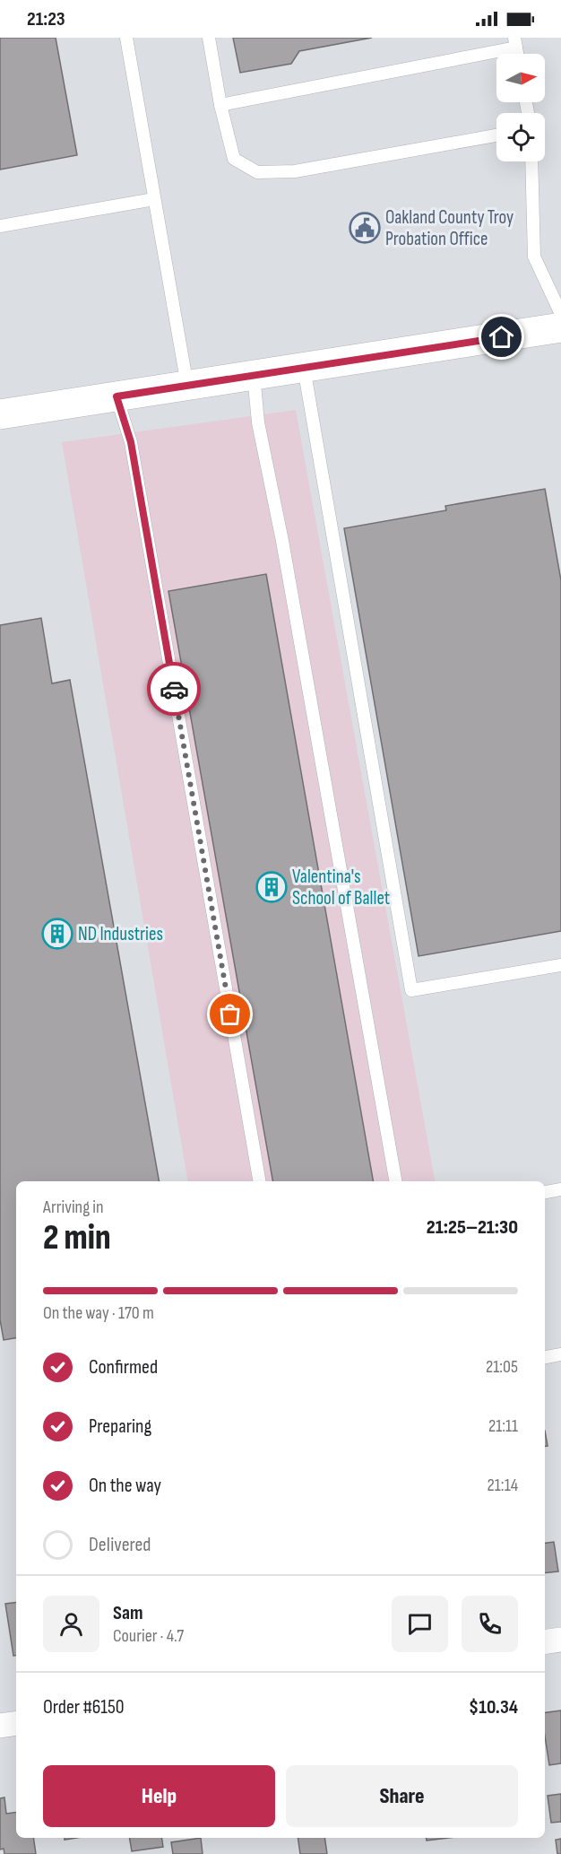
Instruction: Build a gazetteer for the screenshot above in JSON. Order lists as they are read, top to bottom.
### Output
{
  "places": {
    "public building": ["Oakland County Troy Probation Office"],
    "building": ["Valentina's School of Ballet", "ND Industries"]
  },
  "north": "right",
  "page": {
    "status": "21:23",
    "heading": ["2 min", "Arriving in", "21:25–21:30"],
    "panel": [
      "Sam",
      "Courier · 4.7",
      "Order #6150",
      "$10.34"
    ],
    "bar": "On the way · 170 m",
    "list": [
      ["Confirmed", "21:05"],
      ["Preparing", "21:11"],
      ["On the way", "21:14"],
      "Delivered"
    ],
    "buttons": ["Help", "Share"]
  }
}
